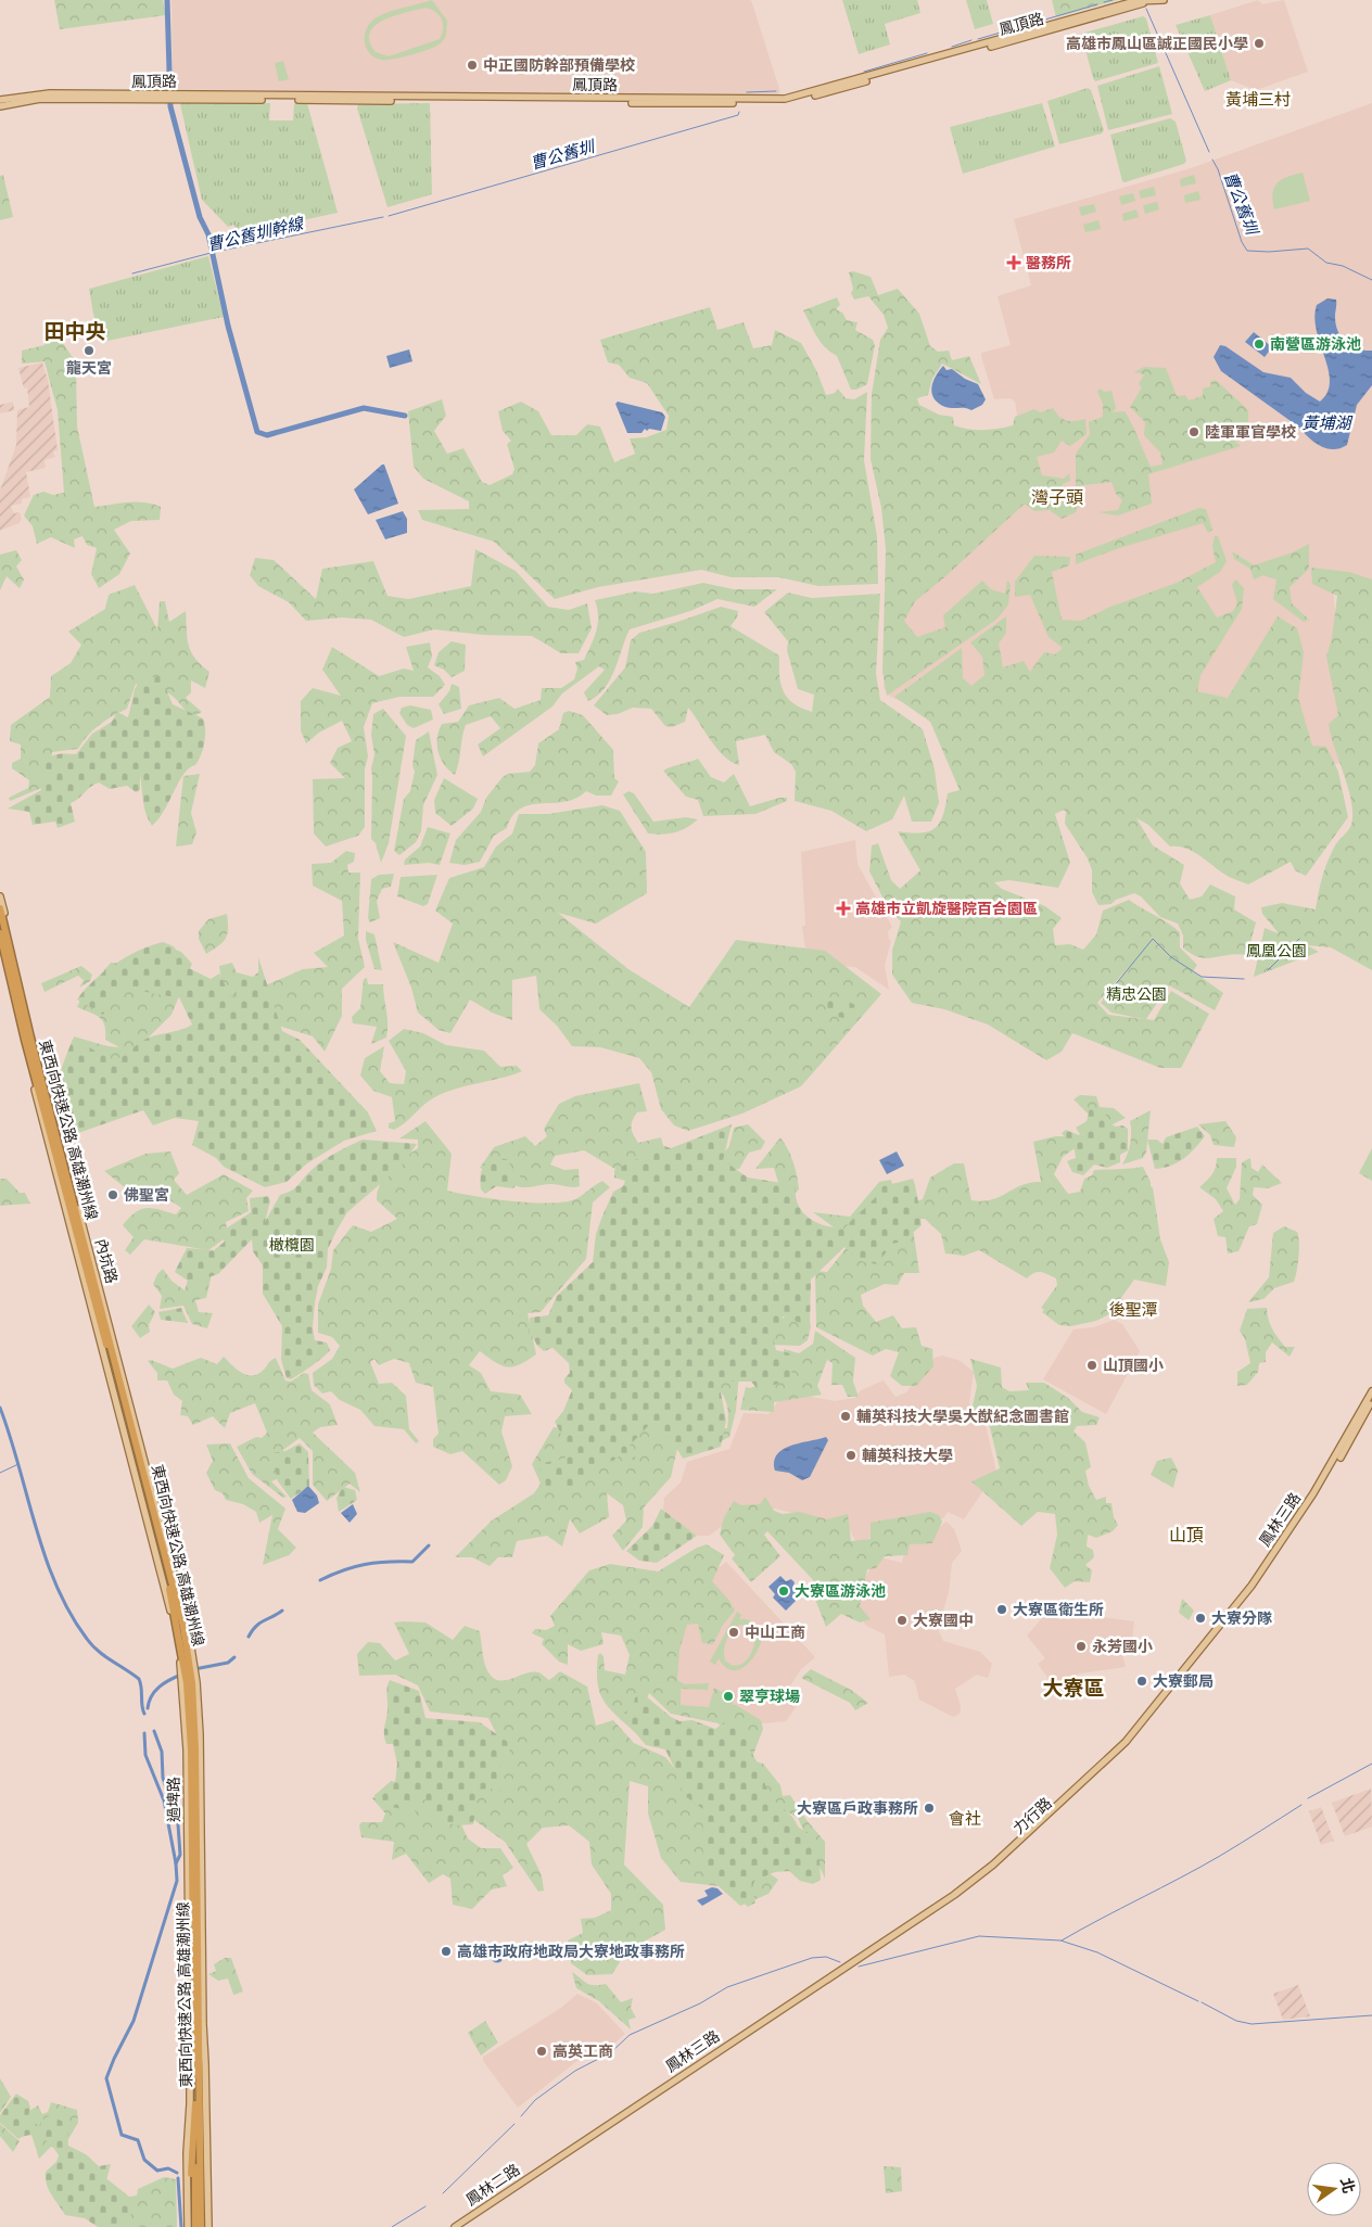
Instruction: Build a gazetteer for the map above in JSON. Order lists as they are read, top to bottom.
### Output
{
  "streets": {
    "highway": ["東西向快速公路 高雄潮州線"],
    "main road": [
      "鳳頂路",
      "內坑路",
      "鳳林三路",
      "過埤路",
      "力行路",
      "鳳林二路"
    ]
  },
  "crossings": [
    ["內坑路", "過埤路"],
    ["鳳林三路", "力行路"],
    ["鳳林三路", "鳳林二路"]
  ],
  "districts": [
    "黃埔三村",
    "田中央",
    "灣子頭",
    "後聖潭",
    "山頂",
    "大寮區",
    "會社"
  ],
  "water": ["曹公舊圳", "曹公舊圳幹線", "黃埔湖"],
  "parks": ["鳳凰公園", "精忠公園", "橄欖園"],
  "places": {
    "other": [
      "高雄市鳳山區誠正國民小學",
      "中正國防幹部預備學校",
      "南營區游泳池",
      "龍天宮",
      "陸軍軍官學校",
      "佛聖宮",
      "山頂國小",
      "輔英科技大學吳大猷紀念圖書館",
      "輔英科技大學",
      "大寮區游泳池",
      "大寮區衛生所",
      "大寮分隊",
      "大寮國中",
      "中山工商",
      "永芳國小",
      "大寮郵局",
      "翠亨球場",
      "大寮區戶政事務所",
      "高雄市政府地政局大寮地政事務所",
      "高英工商"
    ],
    "health": ["醫務所", "高雄市立凱旋醫院百合園區"]
  },
  "north": "right"
}
